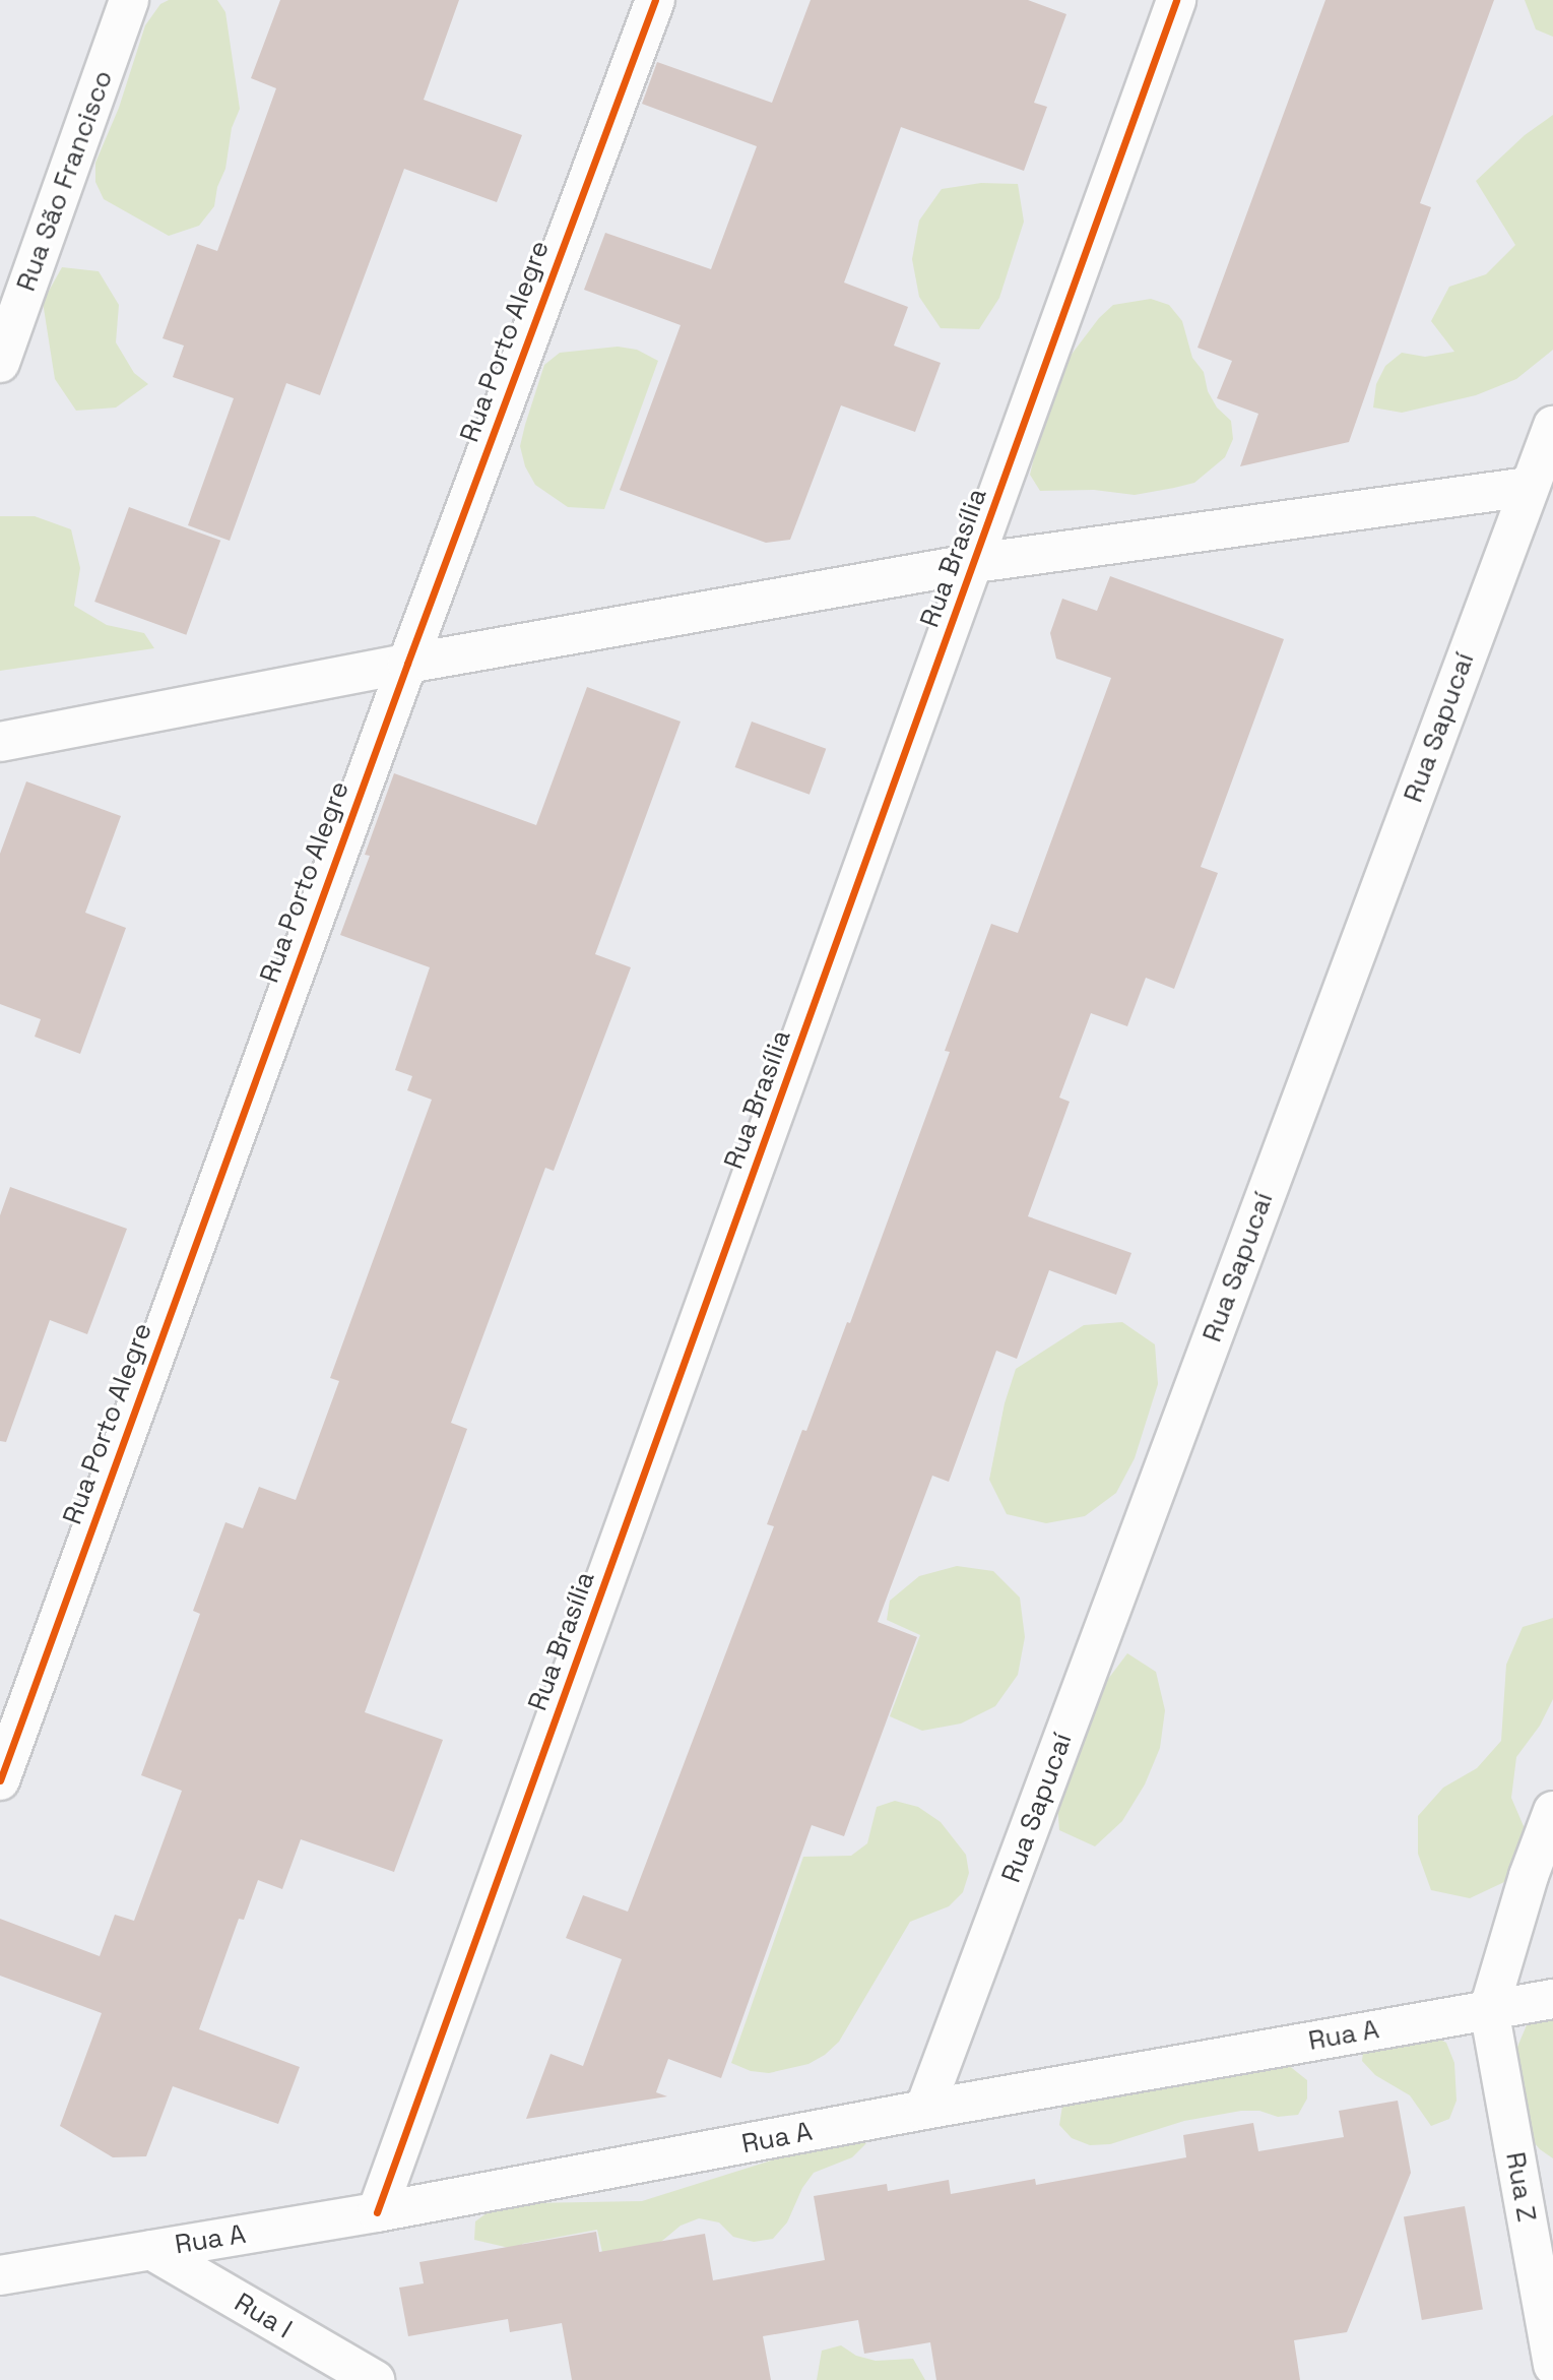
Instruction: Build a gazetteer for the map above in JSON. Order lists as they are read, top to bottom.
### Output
{
  "streets": {
    "street": [
      "Rua São Francisco",
      "Rua Porto Alegre",
      "Rua Brasília",
      "Rua Sapucaí",
      "Rua A",
      "Rua Z",
      "Rua I"
    ]
  },
  "crossings": [
    ["Rua Brasília", "Rua A"],
    ["Rua Sapucaí", "Rua A"],
    ["Rua A", "Rua Z"],
    ["Rua A", "Rua I"]
  ]
}
